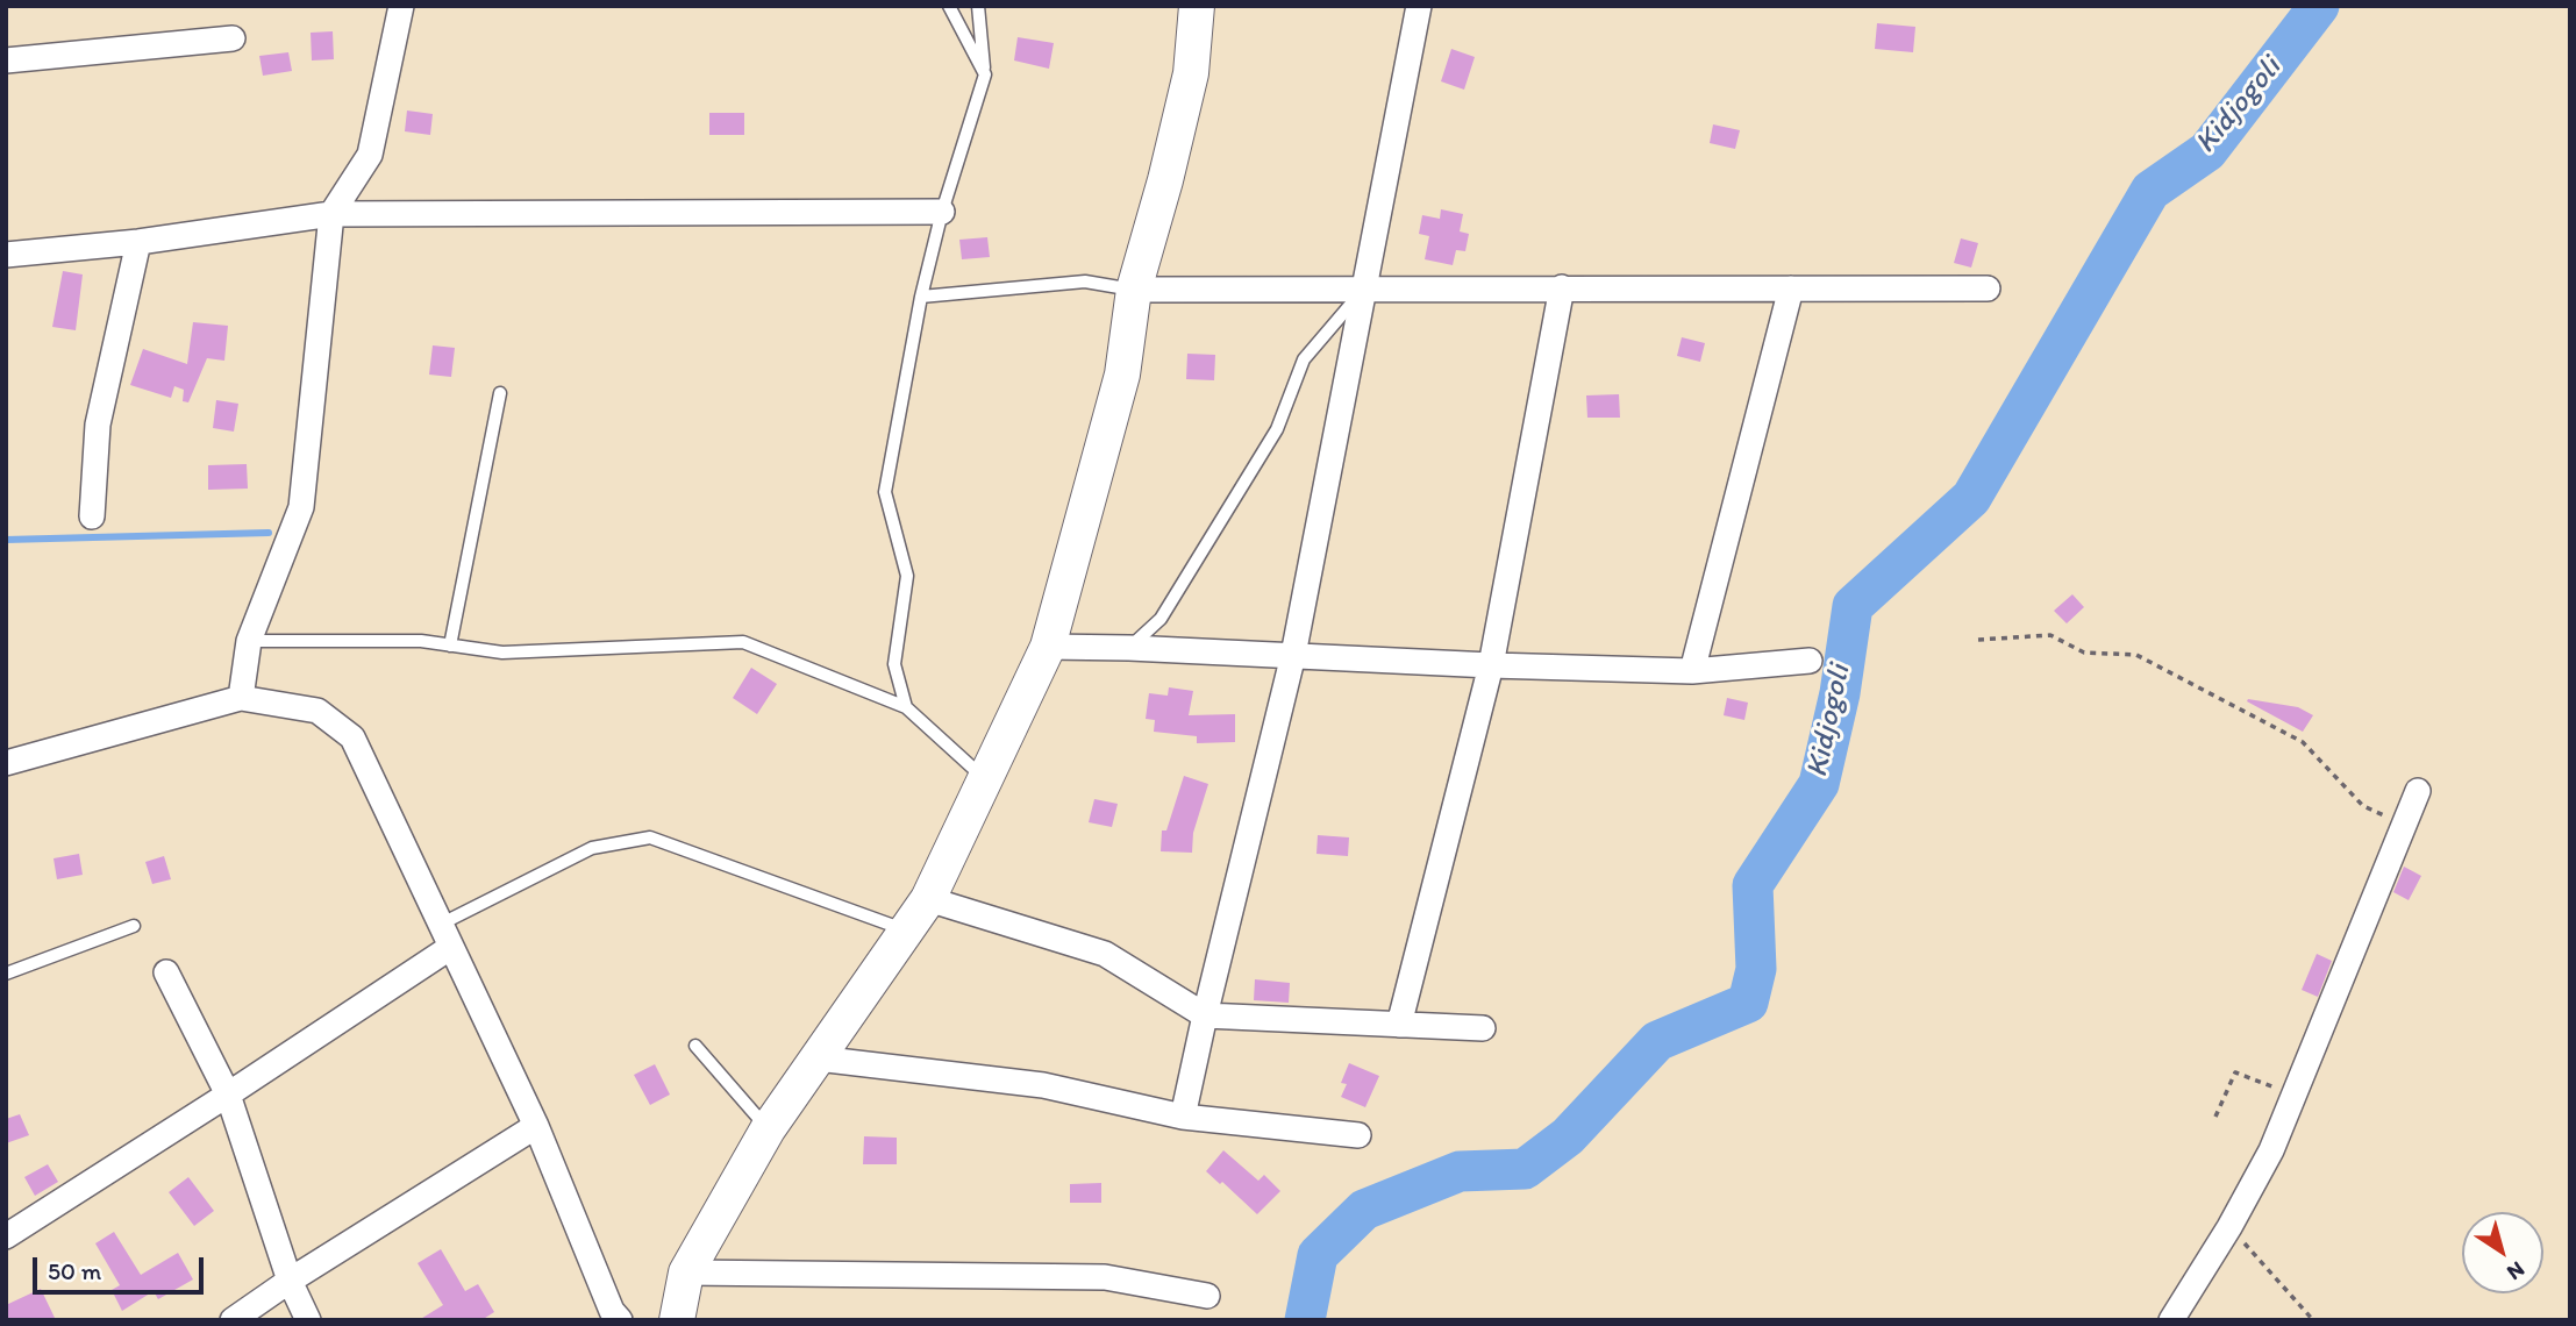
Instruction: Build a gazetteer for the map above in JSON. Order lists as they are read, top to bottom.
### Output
{
  "water": ["Kidjogoli"],
  "scale_bar": "50 m",
  "north": "bottom right"
}
